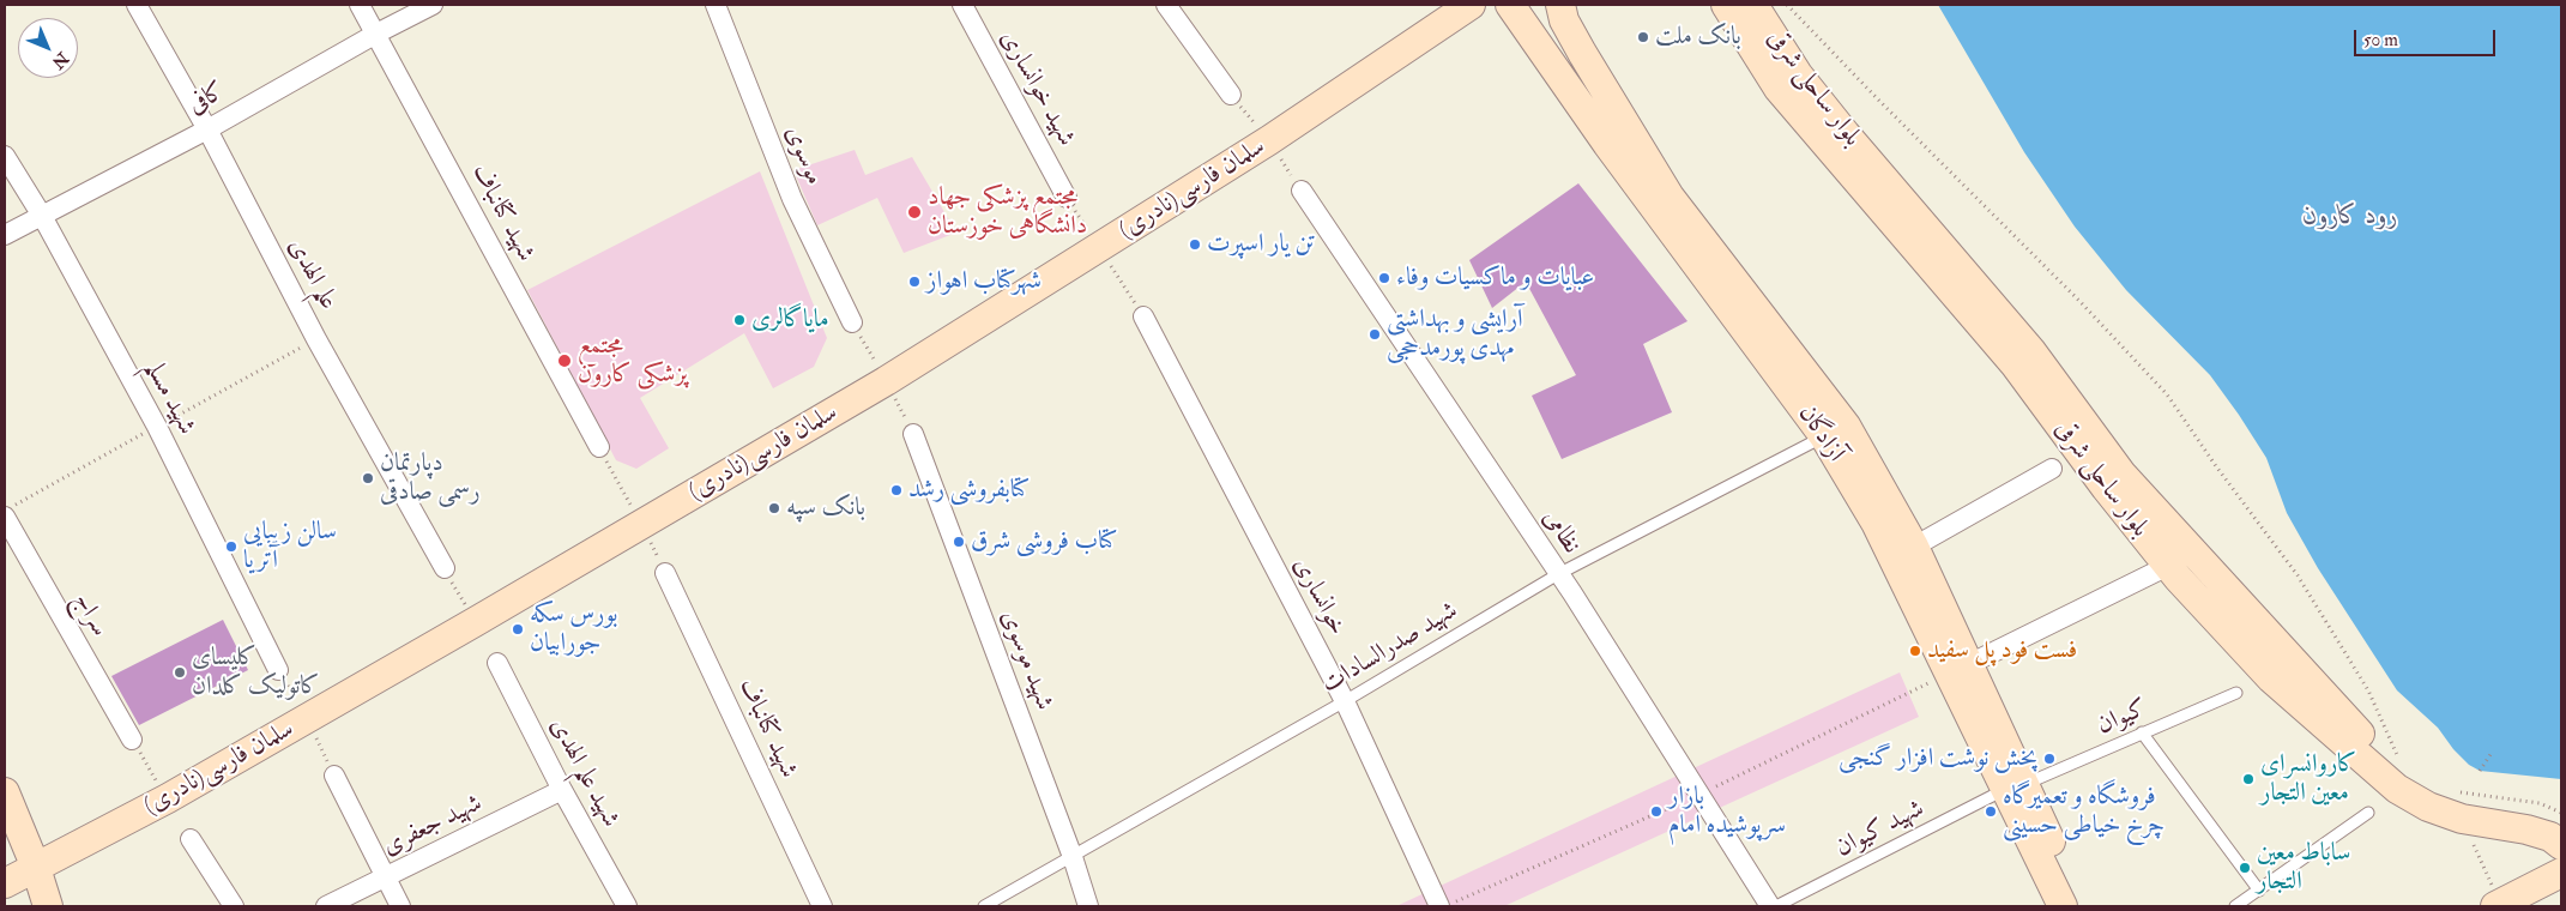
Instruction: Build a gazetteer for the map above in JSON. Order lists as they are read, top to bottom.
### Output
{
  "streets": {
    "main road": ["بلوار ساحلی شرقی", "سلمان فارسی(نادری)", "آزادگان"],
    "street": [
      "شهید خوانساری",
      "کافی",
      "موسوی",
      "شهید کتانباف",
      "علم الهدی",
      "شهید مسلم",
      "نظامی",
      "خوانساری",
      "سراج",
      "شهید موسوی",
      "شهید علم الهدی",
      "شهید جعفری"
    ],
    "lane": ["شهید صدرالسادات", "کیوان", "شهید کیوان"]
  },
  "crossings": [
    ["کافی", "شهید کتانباف"],
    ["کافی", "علم الهدی"],
    ["کافی", "شهید مسلم"],
    ["آزادگان", "شهید صدرالسادات"],
    ["آزادگان", "کیوان"],
    ["آزادگان", "شهید کیوان"],
    ["نظامی", "شهید صدرالسادات"],
    ["خوانساری", "شهید صدرالسادات"],
    ["شهید صدرالسادات", "شهید موسوی"],
    ["کیوان", "شهید کیوان"],
    ["شهید علم الهدی", "شهید جعفری"]
  ],
  "water": ["رود کارون"],
  "places": [
    "بانک ملت",
    "مجتمع پزشکی جهاد دانشگاهی خوزستان",
    "تن یار اسپرت",
    "عبایات و ماکسیات وفاء",
    "شهرکتاب اهواز",
    "مایاگالری",
    "آرایشی و بهداشتی مهدی پورمدحجی",
    "مجتمع پزشکی کارون",
    "دپارتمان رسمی صادقی",
    "کتابفروشی رشد",
    "بانک سپه",
    "کتاب فروشی شرق",
    "سالن زیبایی آتریا",
    "بورس سکه جورابیان",
    "فست فود پل سفید",
    "کلیسای کاتولیک کلدان",
    "پخش نوشت افزار گنجی",
    "کاروانسرای معین التجار",
    "بازار سرپوشیده امام",
    "فروشگاه و تعمیرگاه چرخ خیاطی حسینی",
    "ساباط معین التجار"
  ],
  "scale_bar": "50 m",
  "north": "bottom right"
}
